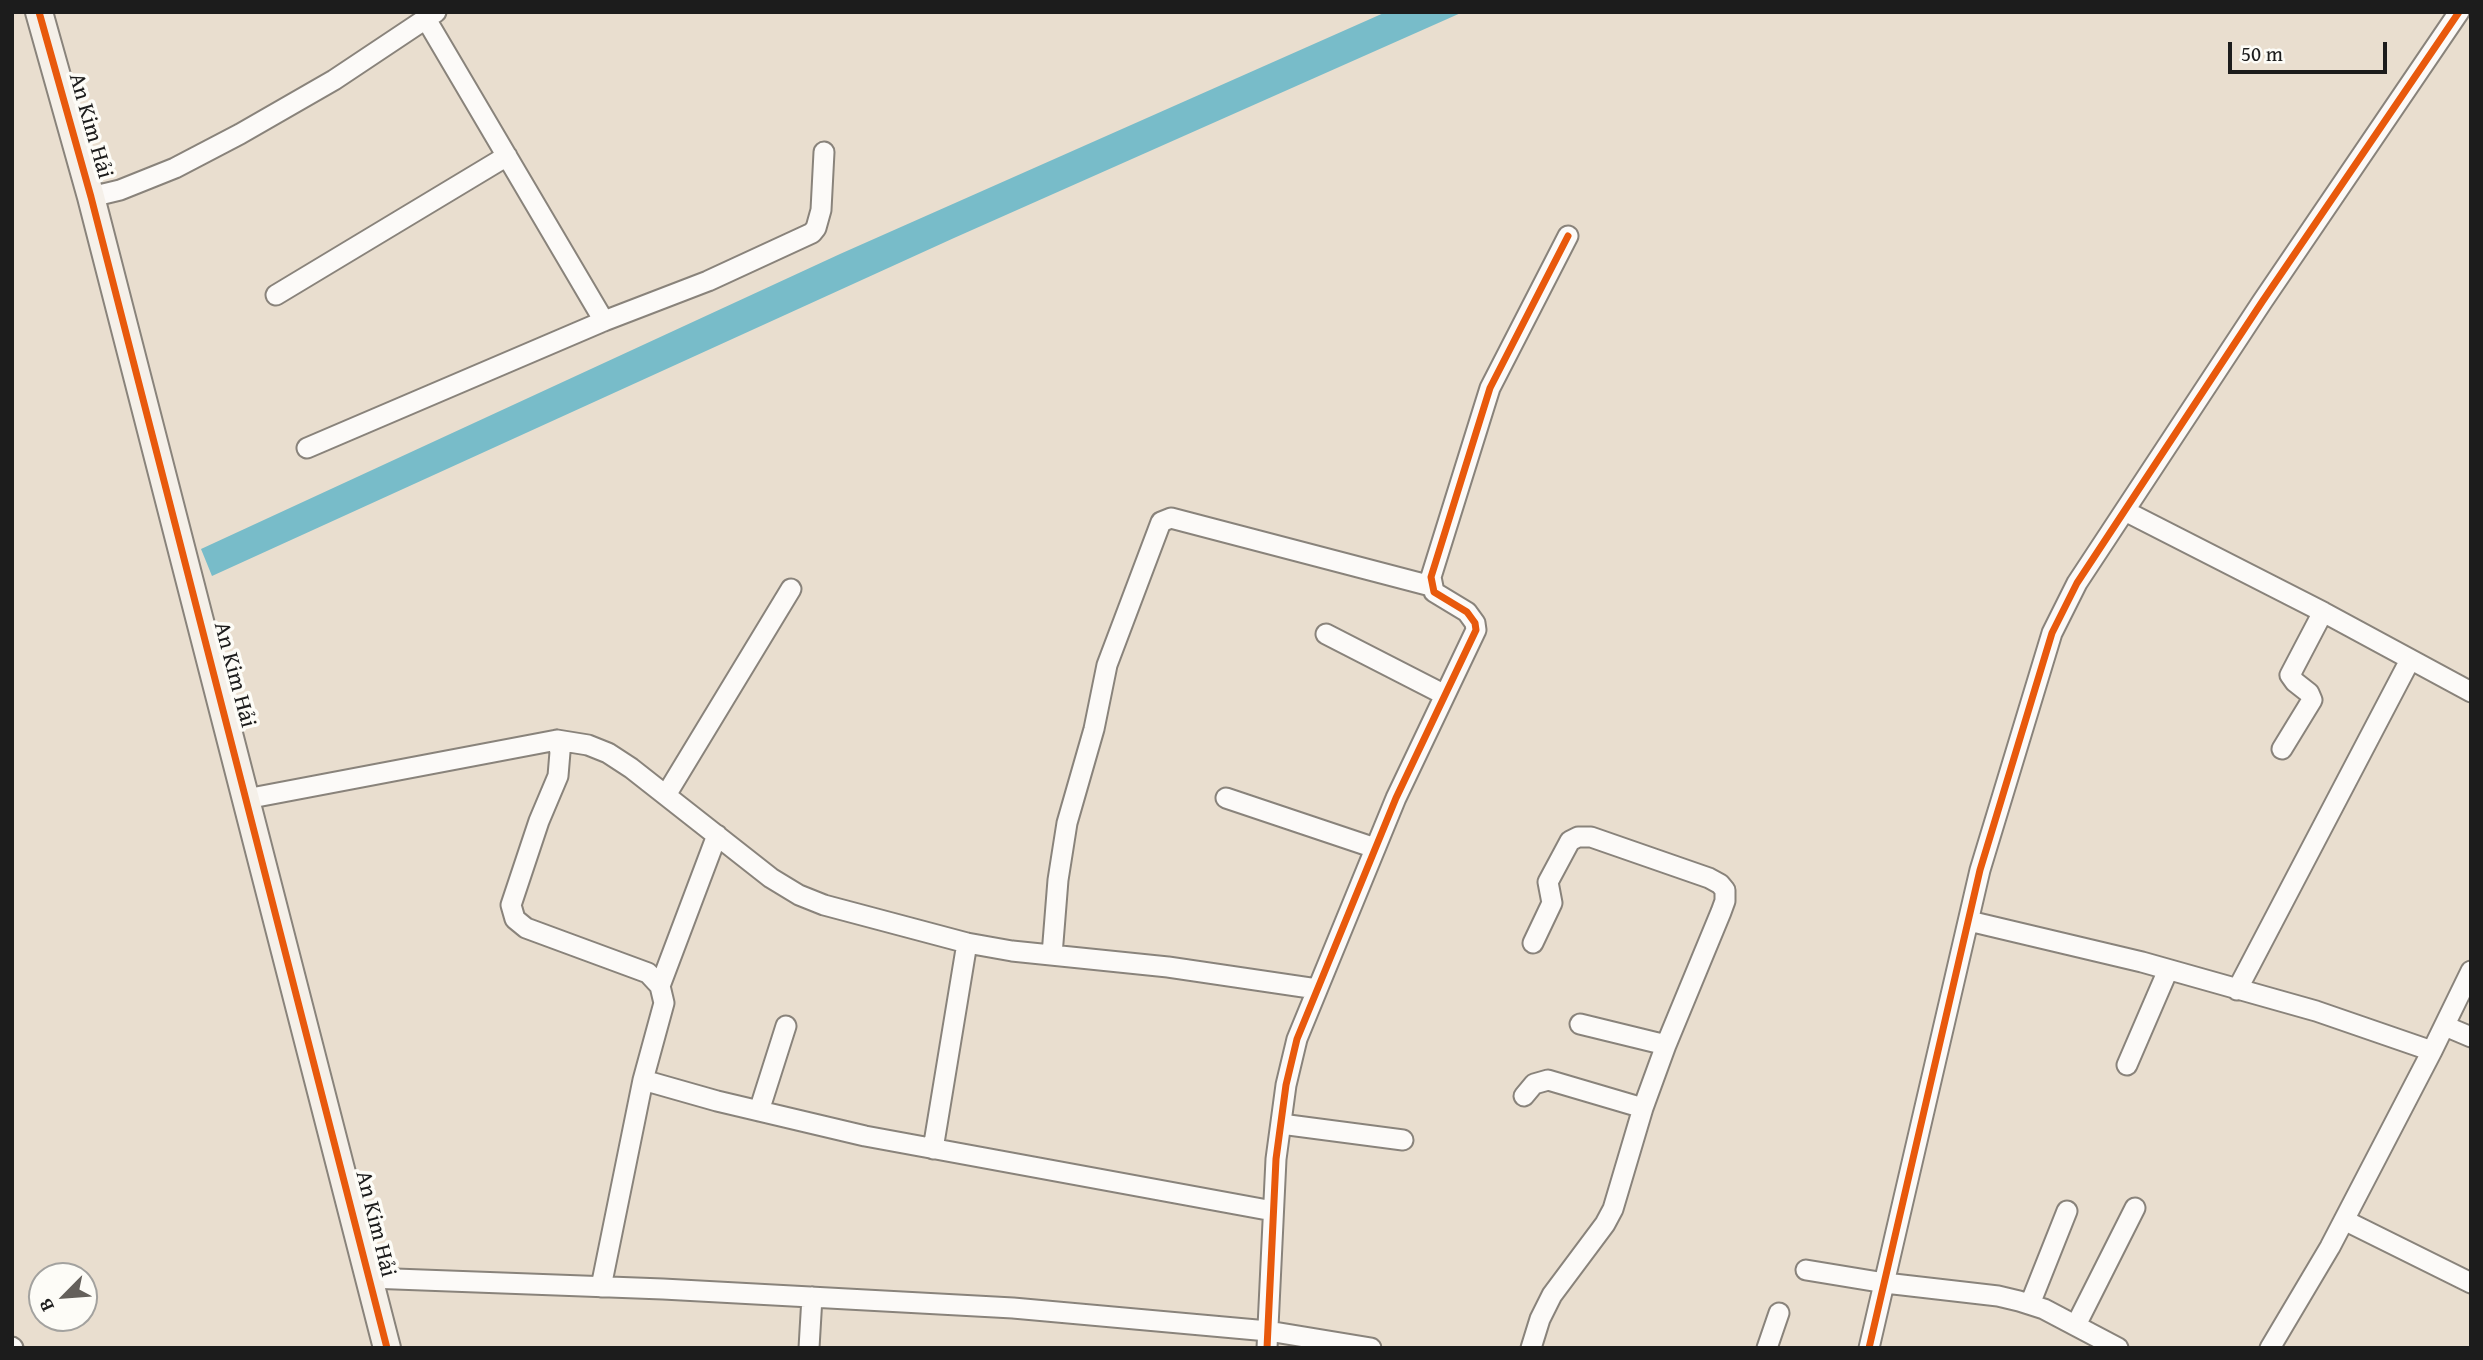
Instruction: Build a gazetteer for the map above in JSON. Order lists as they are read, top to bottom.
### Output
{
  "streets": {
    "street": ["An Kim Hải"]
  },
  "scale_bar": "50 m",
  "north": "bottom left"
}
